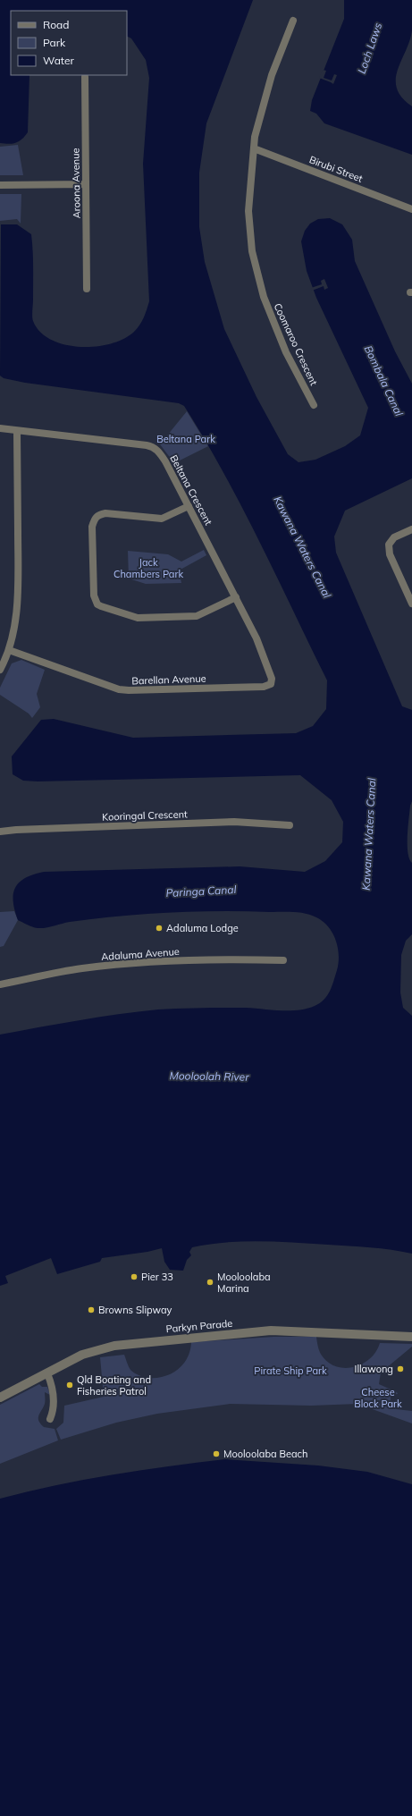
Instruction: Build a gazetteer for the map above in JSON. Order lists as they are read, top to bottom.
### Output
{
  "streets": {
    "street": [
      "Birubi Street",
      "Aroona Avenue",
      "Coomaroo Crescent",
      "Beltana Crescent",
      "Barellan Avenue",
      "Kooringal Crescent",
      "Adaluma Avenue",
      "Parkyn Parade"
    ]
  },
  "crossings": [
    ["Birubi Street", "Coomaroo Crescent"],
    ["Beltana Crescent", "Barellan Avenue"]
  ],
  "water": [
    "Loch Laws",
    "Bombala Canal",
    "Kawana Waters Canal",
    "Paringa Canal",
    "Mooloolah River"
  ],
  "parks": [
    "Beltana Park",
    "Jack Chambers Park",
    "Pirate Ship Park",
    "Cheese Block Park"
  ],
  "places": [
    "Adaluma Lodge",
    "Pier 33",
    "Mooloolaba Marina",
    "Browns Slipway",
    "Illawong",
    "Qld Boating and Fisheries Patrol",
    "Mooloolaba Beach"
  ],
  "legend": ["Road", "Park", "Water"]
}
